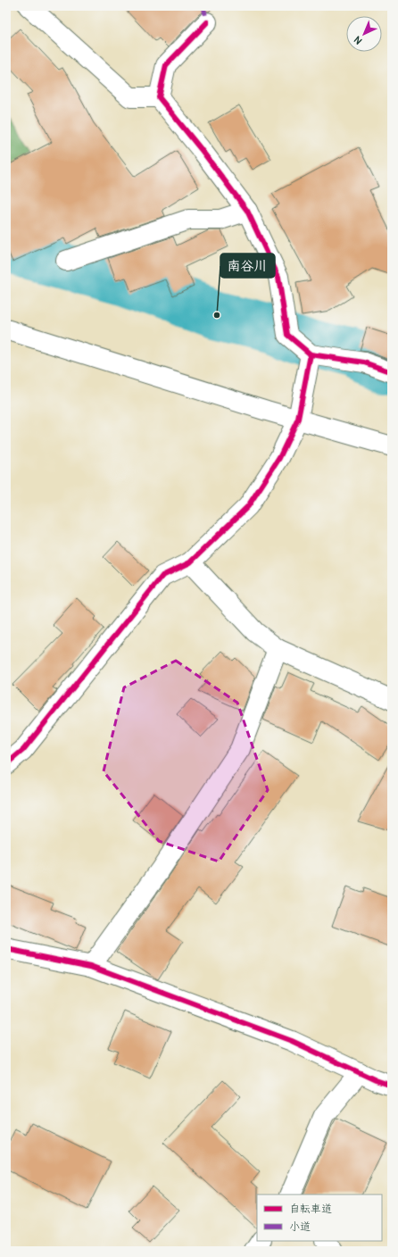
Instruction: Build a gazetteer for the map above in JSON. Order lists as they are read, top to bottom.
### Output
{
  "places": ["南谷川"],
  "legend": ["自転車道", "小道"],
  "north": "bottom left"
}
